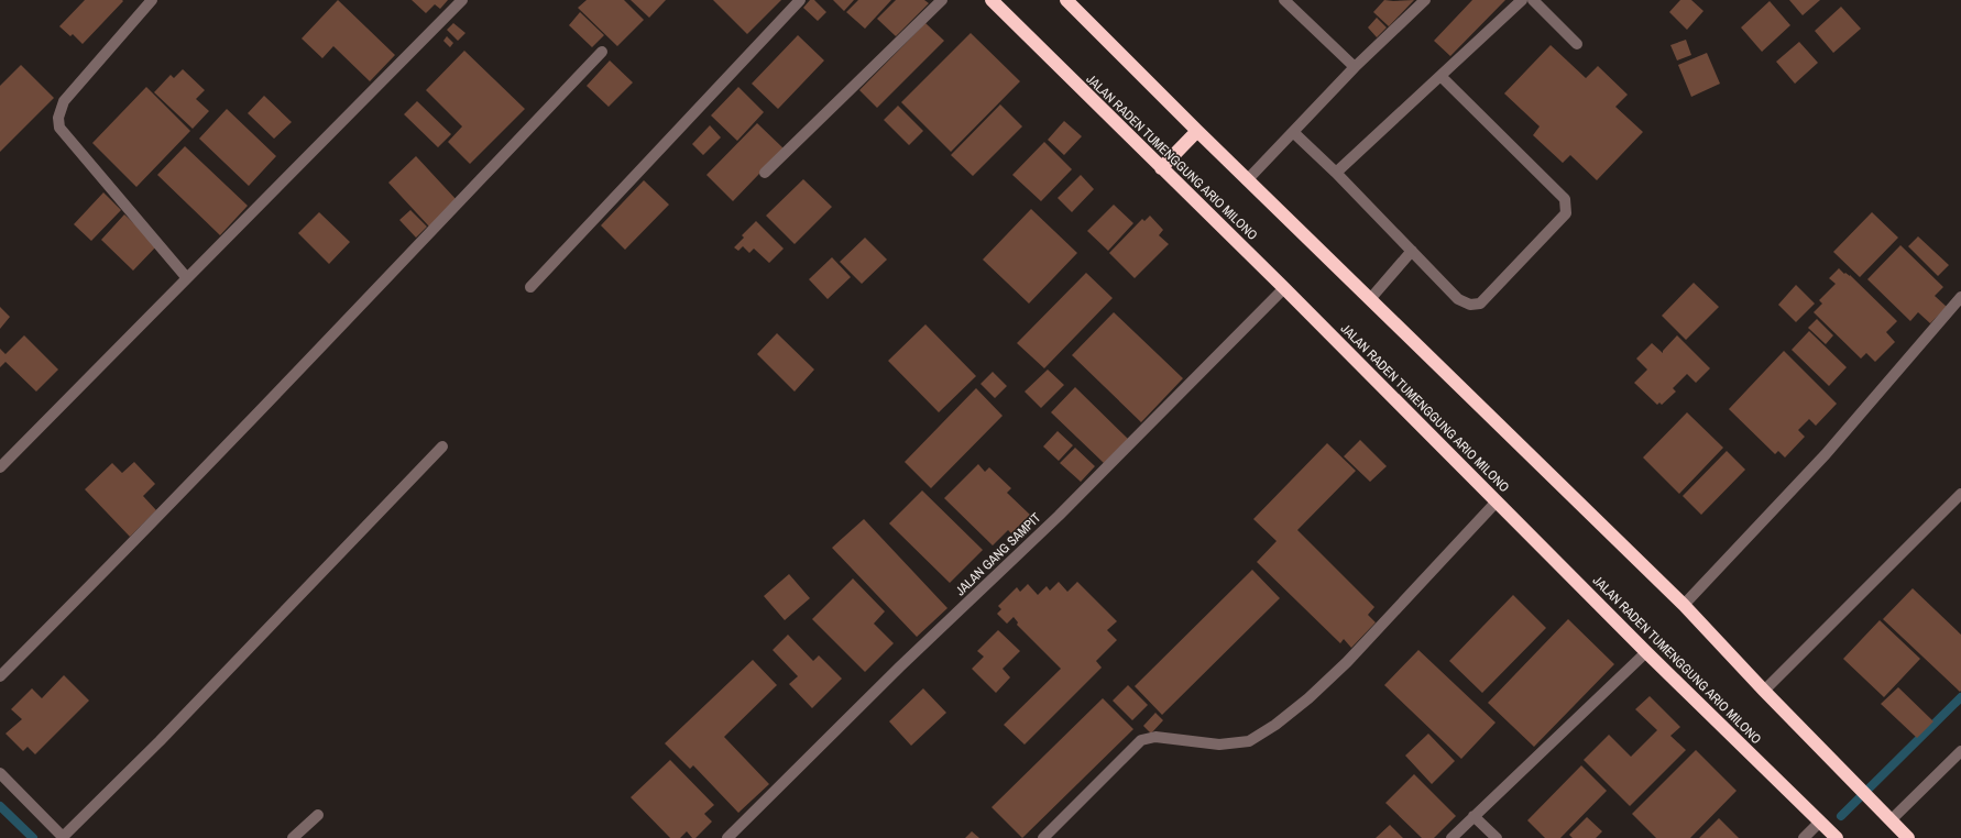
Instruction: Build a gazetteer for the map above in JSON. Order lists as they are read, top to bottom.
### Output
{
  "streets": {
    "highway": ["JALAN RADEN TUMENGGUNG ARIO MILONO"],
    "street": ["JALAN GANG SAMPIT"]
  },
  "crossings": [
    ["JALAN RADEN TUMENGGUNG ARIO MILONO", "JALAN GANG SAMPIT"]
  ]
}
